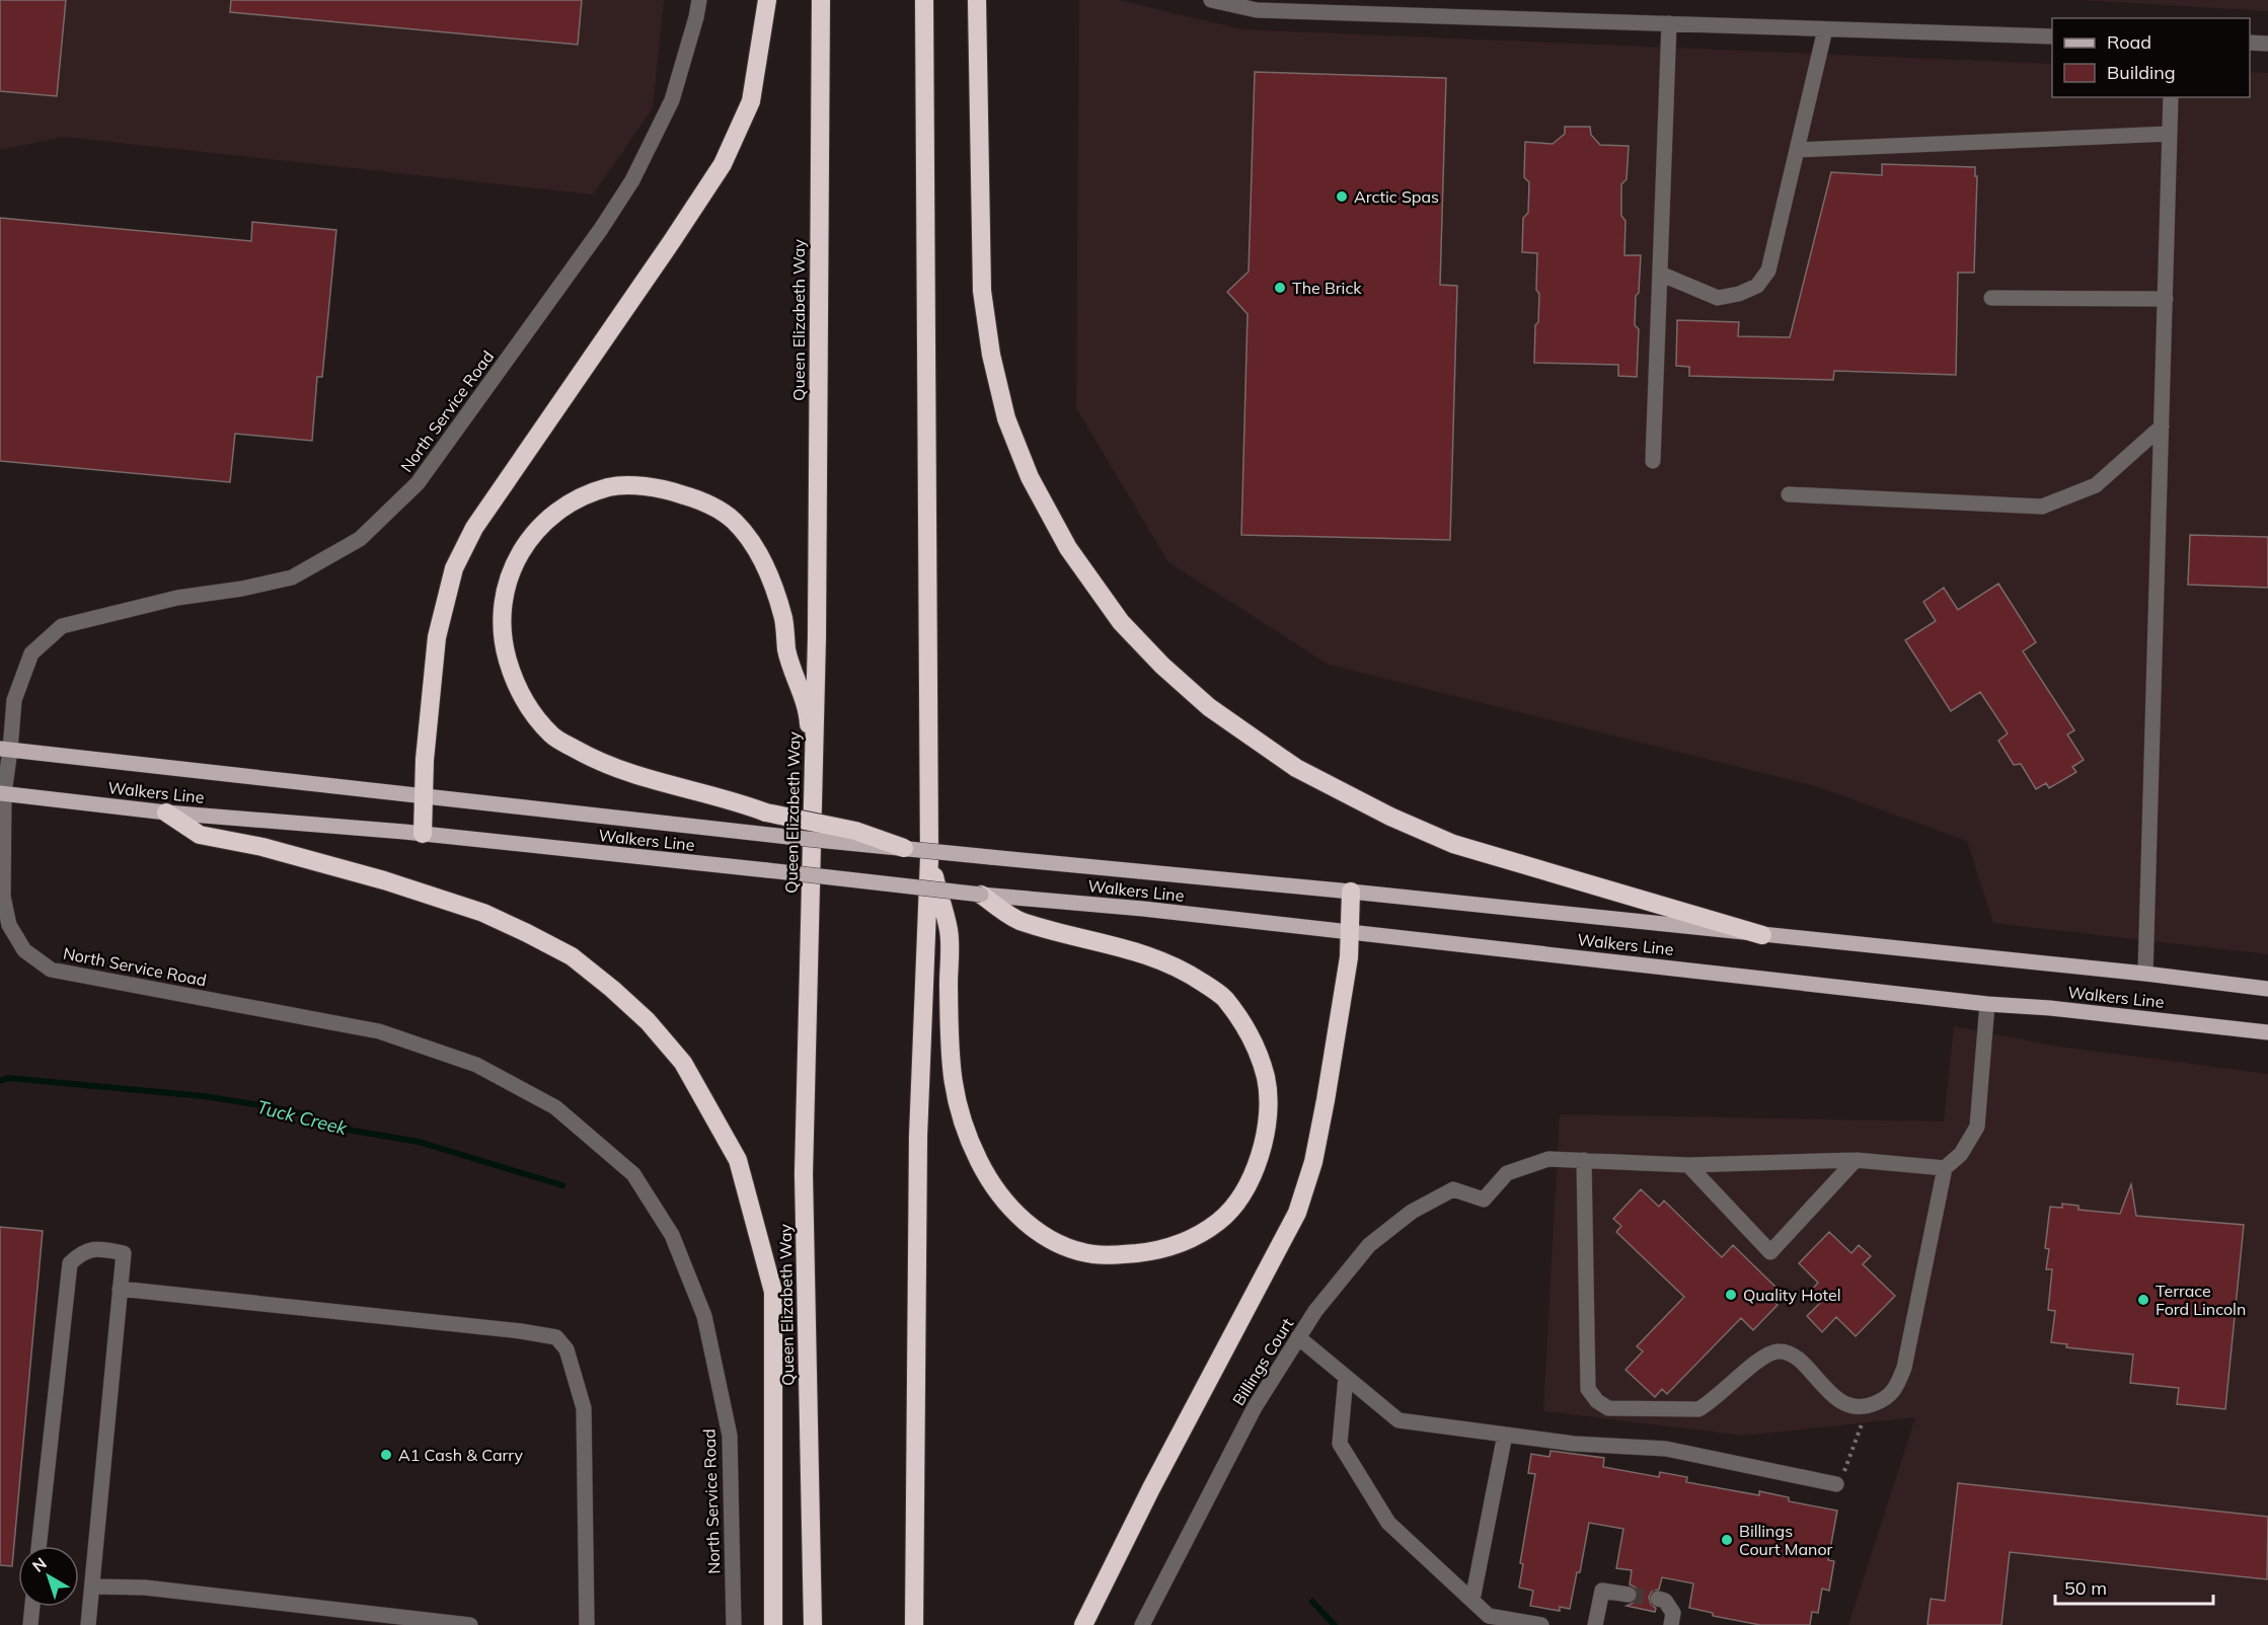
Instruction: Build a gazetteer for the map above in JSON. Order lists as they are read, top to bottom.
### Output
{
  "streets": {
    "highway": ["Queen Elizabeth Way"],
    "main road": ["Walkers Line"],
    "street": ["North Service Road", "Billings Court"]
  },
  "crossings": [
    ["North Service Road", "Walkers Line"]
  ],
  "water": ["Tuck Creek"],
  "places": [
    "Arctic Spas",
    "The Brick",
    "Quality Hotel",
    "Terrace Ford Lincoln",
    "A1 Cash & Carry",
    "Billings Court Manor"
  ],
  "legend": ["Road", "Building"],
  "scale_bar": "50 m",
  "north": "top left"
}
